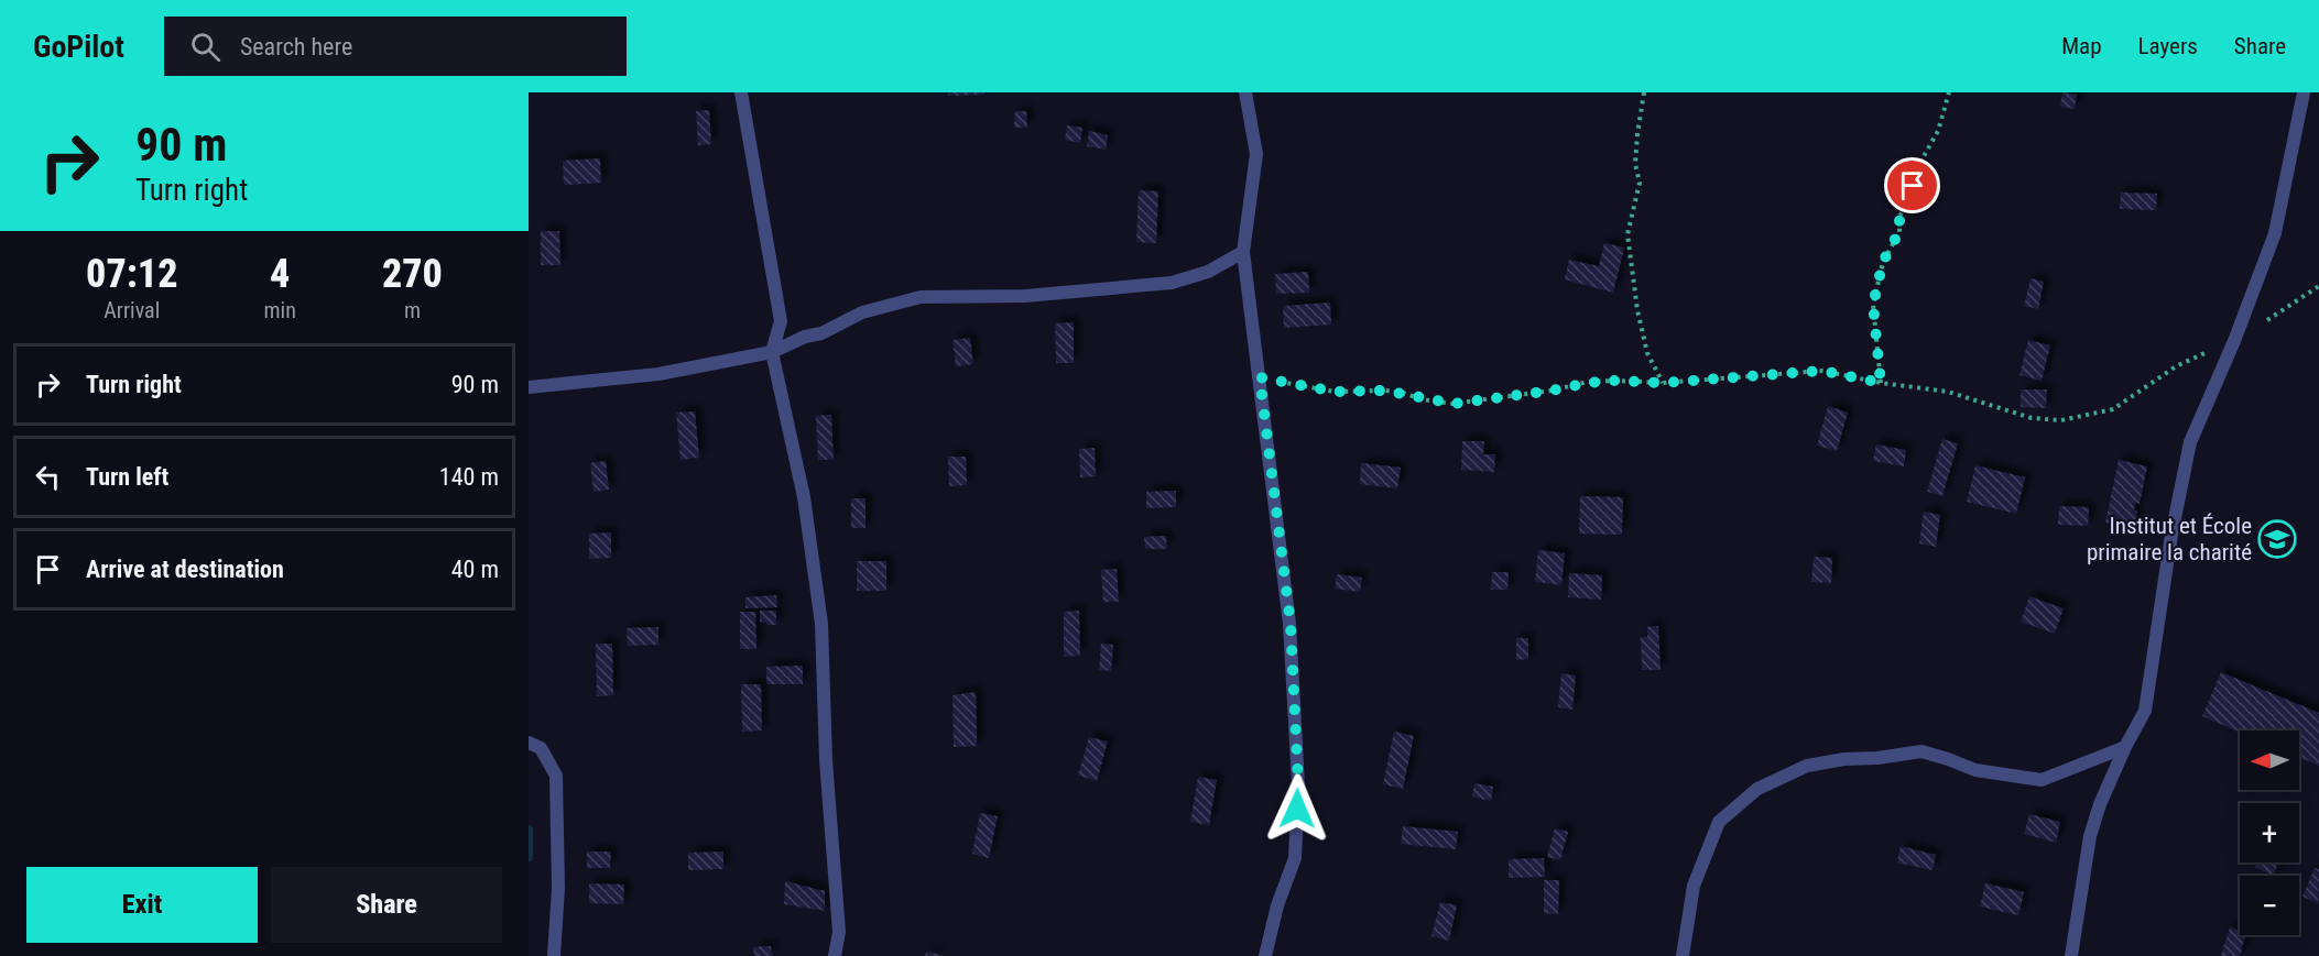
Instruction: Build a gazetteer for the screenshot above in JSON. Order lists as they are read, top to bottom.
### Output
{
  "places": {
    "school or university": ["Institut et École primaire la charité"]
  },
  "north": "left",
  "page": {
    "header": "GoPilot",
    "search": "Search here",
    "nav": ["Map", "Layers", "Share"],
    "turn": ["90 m", "Turn right"],
    "eta": [
      "07:12",
      "Arrival",
      "4",
      "min",
      "270",
      "m"
    ],
    "list": [
      {
        "name": "Turn right",
        "value": "90 m"
      },
      {
        "name": "Turn left",
        "value": "140 m"
      },
      {
        "name": "Arrive at destination",
        "value": "40 m"
      }
    ],
    "map_buttons": ["+", "−"],
    "buttons": ["Exit", "Share"]
  }
}
